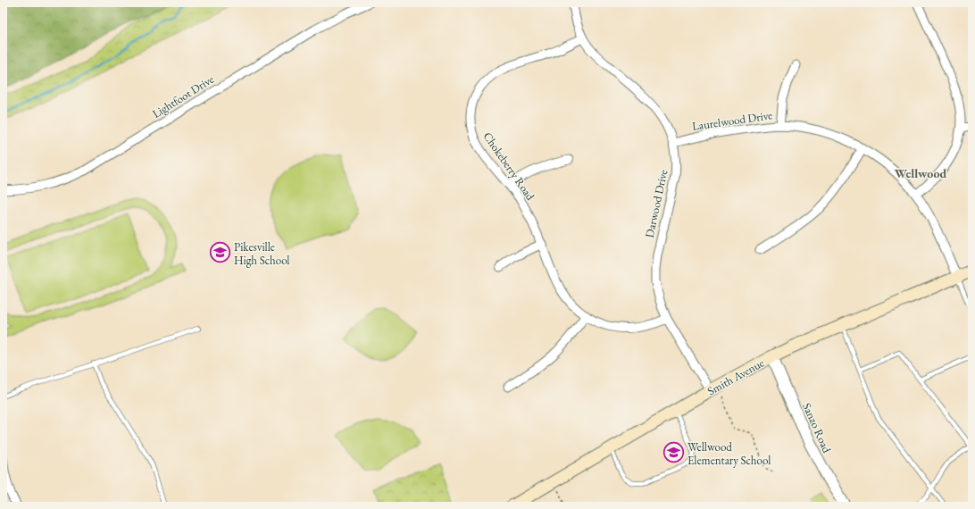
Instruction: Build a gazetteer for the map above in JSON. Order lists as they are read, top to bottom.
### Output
{
  "streets": {
    "main road": ["Smith Avenue"],
    "street": [
      "Lightfoot Drive",
      "Laurelwood Drive",
      "Chokeberry Road",
      "Darwood Drive",
      "Sanzo Road"
    ]
  },
  "crossings": [
    ["Laurelwood Drive", "Darwood Drive"],
    ["Laurelwood Drive", "Smith Avenue"],
    ["Chokeberry Road", "Darwood Drive"],
    ["Darwood Drive", "Smith Avenue"],
    ["Smith Avenue", "Sanzo Road"]
  ],
  "districts": ["Wellwood"],
  "places": {
    "school or university": ["Pikesville High School", "Wellwood Elementary School"]
  }
}
